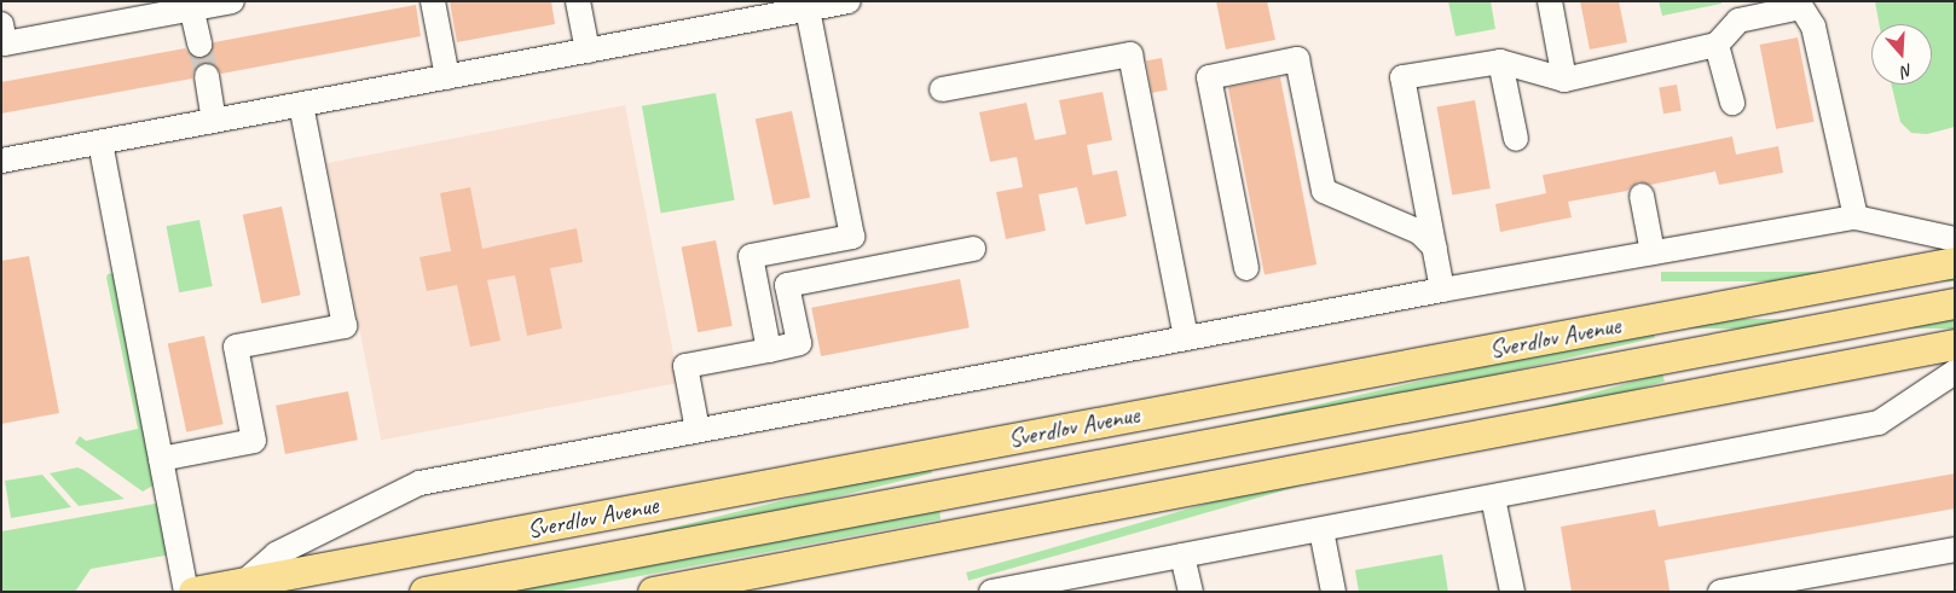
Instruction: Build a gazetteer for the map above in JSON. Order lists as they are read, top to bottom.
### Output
{
  "streets": {
    "main road": ["Sverdlov Avenue"]
  },
  "north": "bottom"
}
